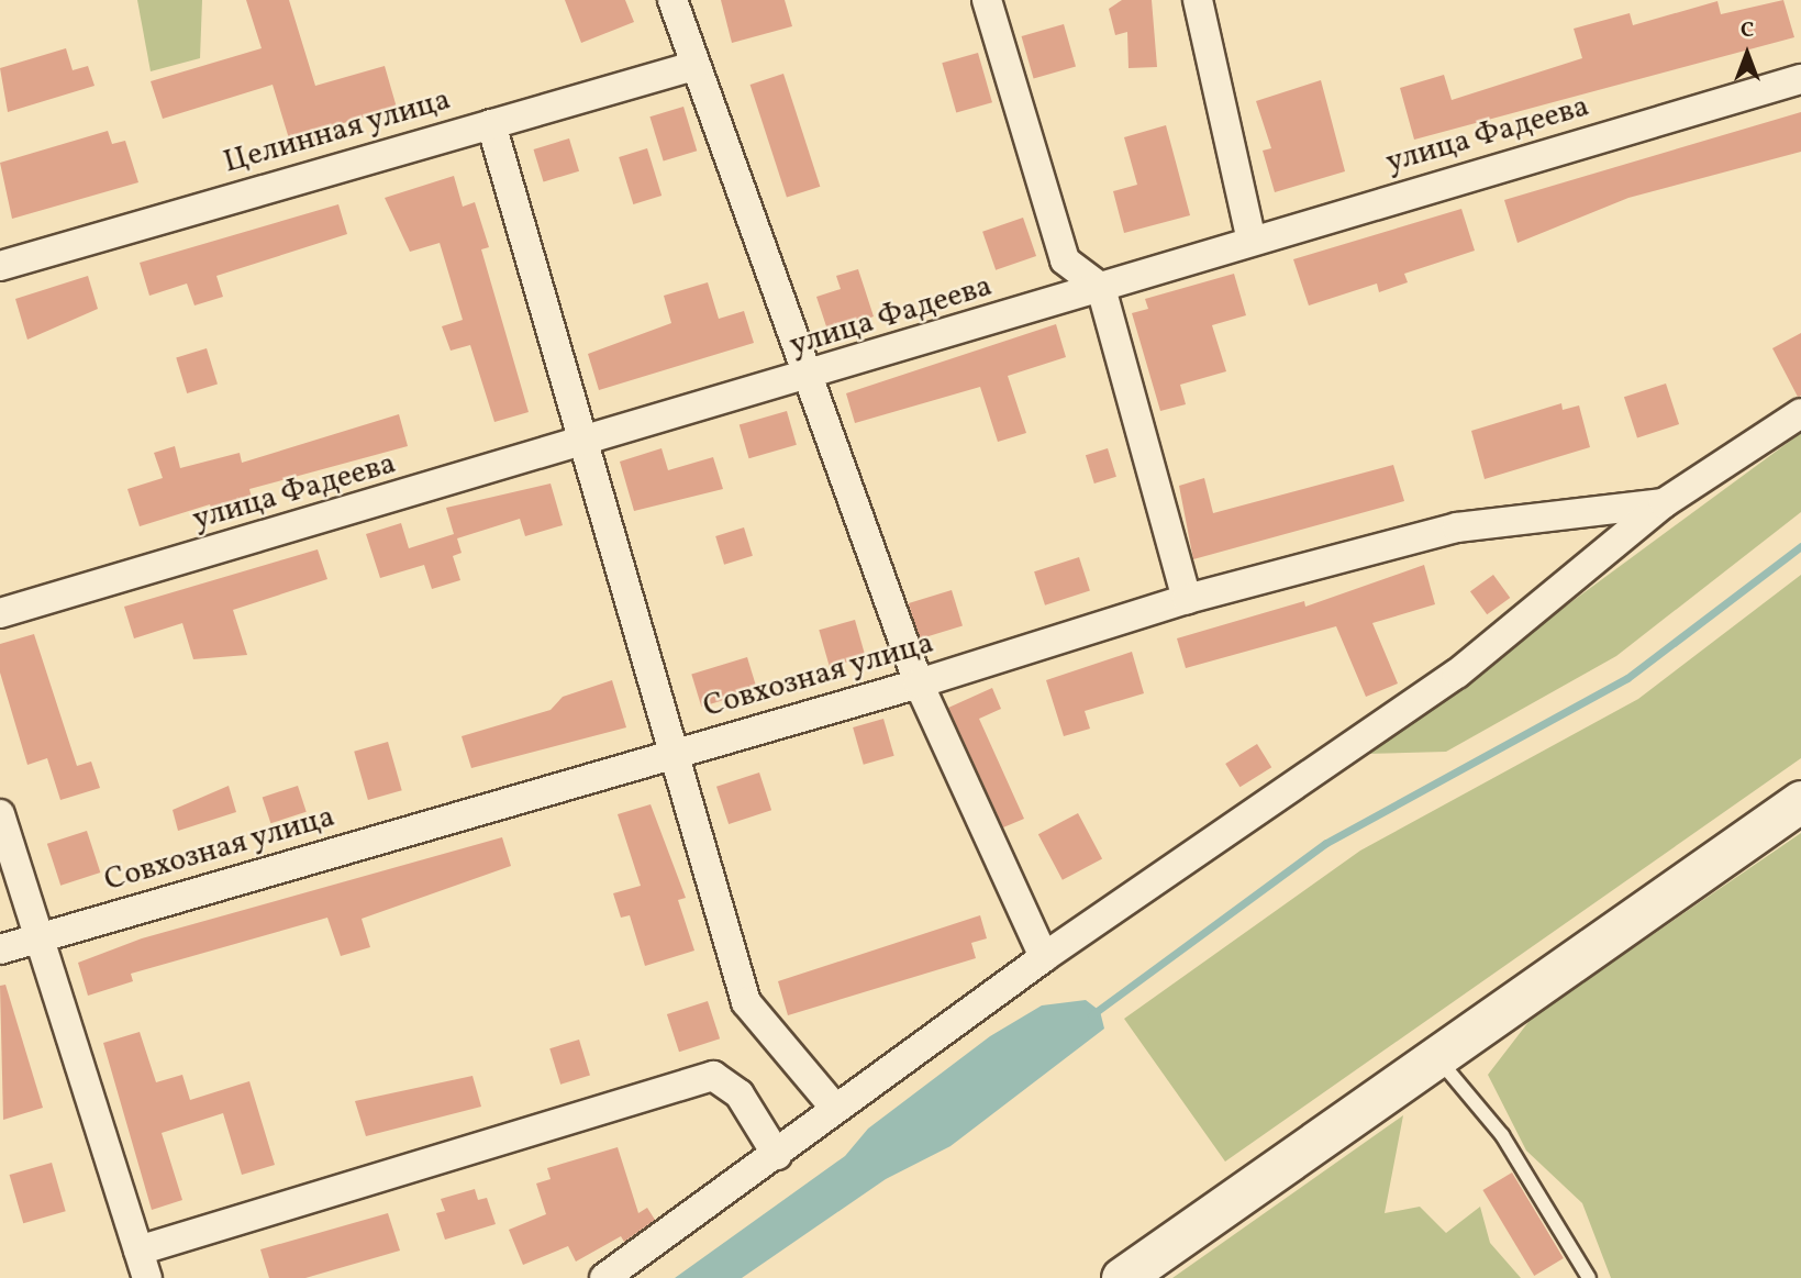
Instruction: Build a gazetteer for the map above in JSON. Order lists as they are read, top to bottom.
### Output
{
  "streets": {
    "street": ["Целинная улица", "улица Фадеева", "Совхозная улица"]
  },
  "north": "top"
}
